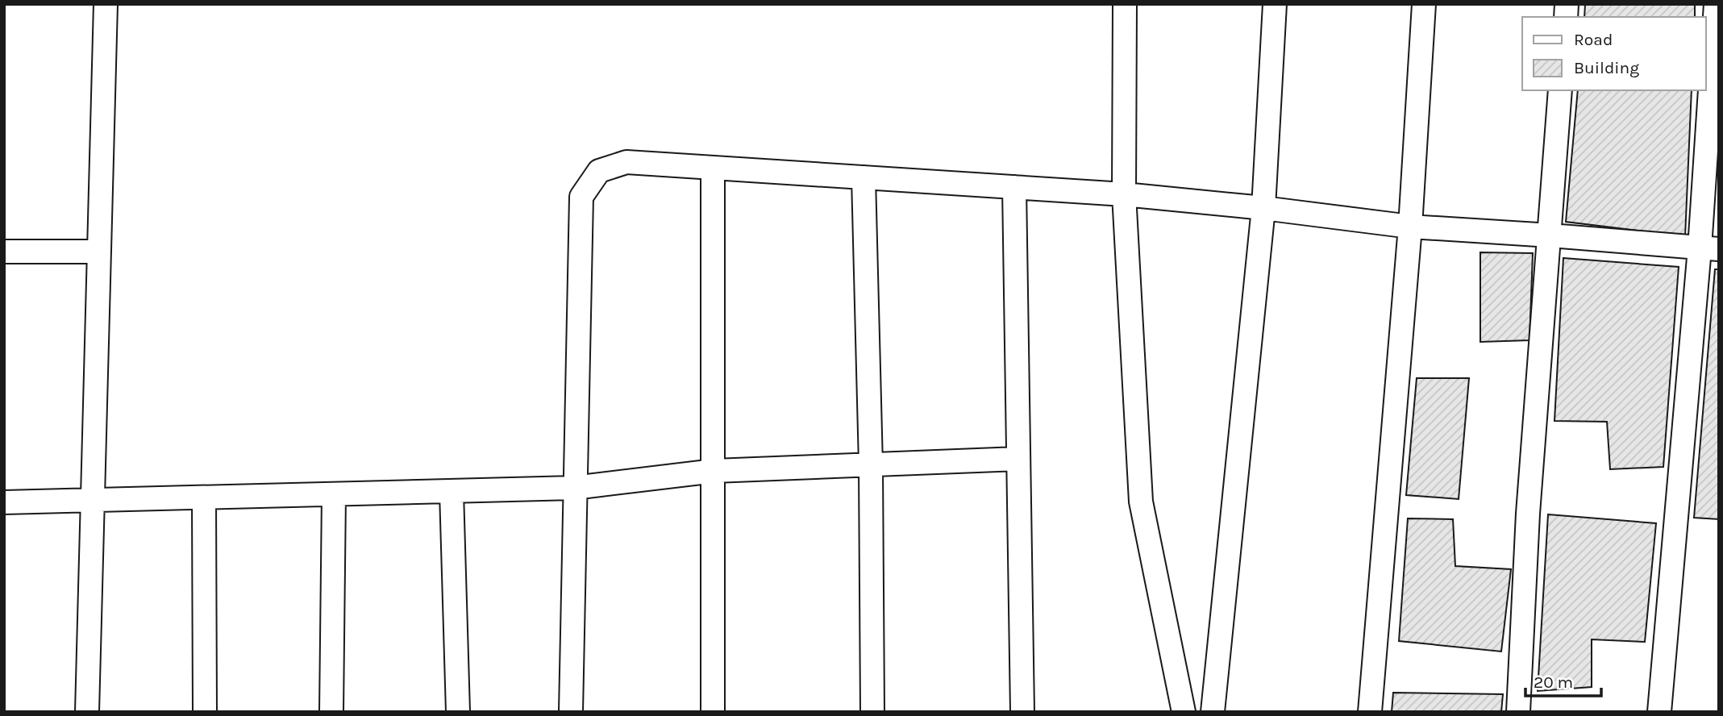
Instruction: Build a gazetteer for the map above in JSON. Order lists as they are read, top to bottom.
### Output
{
  "legend": ["Road", "Building"],
  "scale_bar": "20 m"
}
